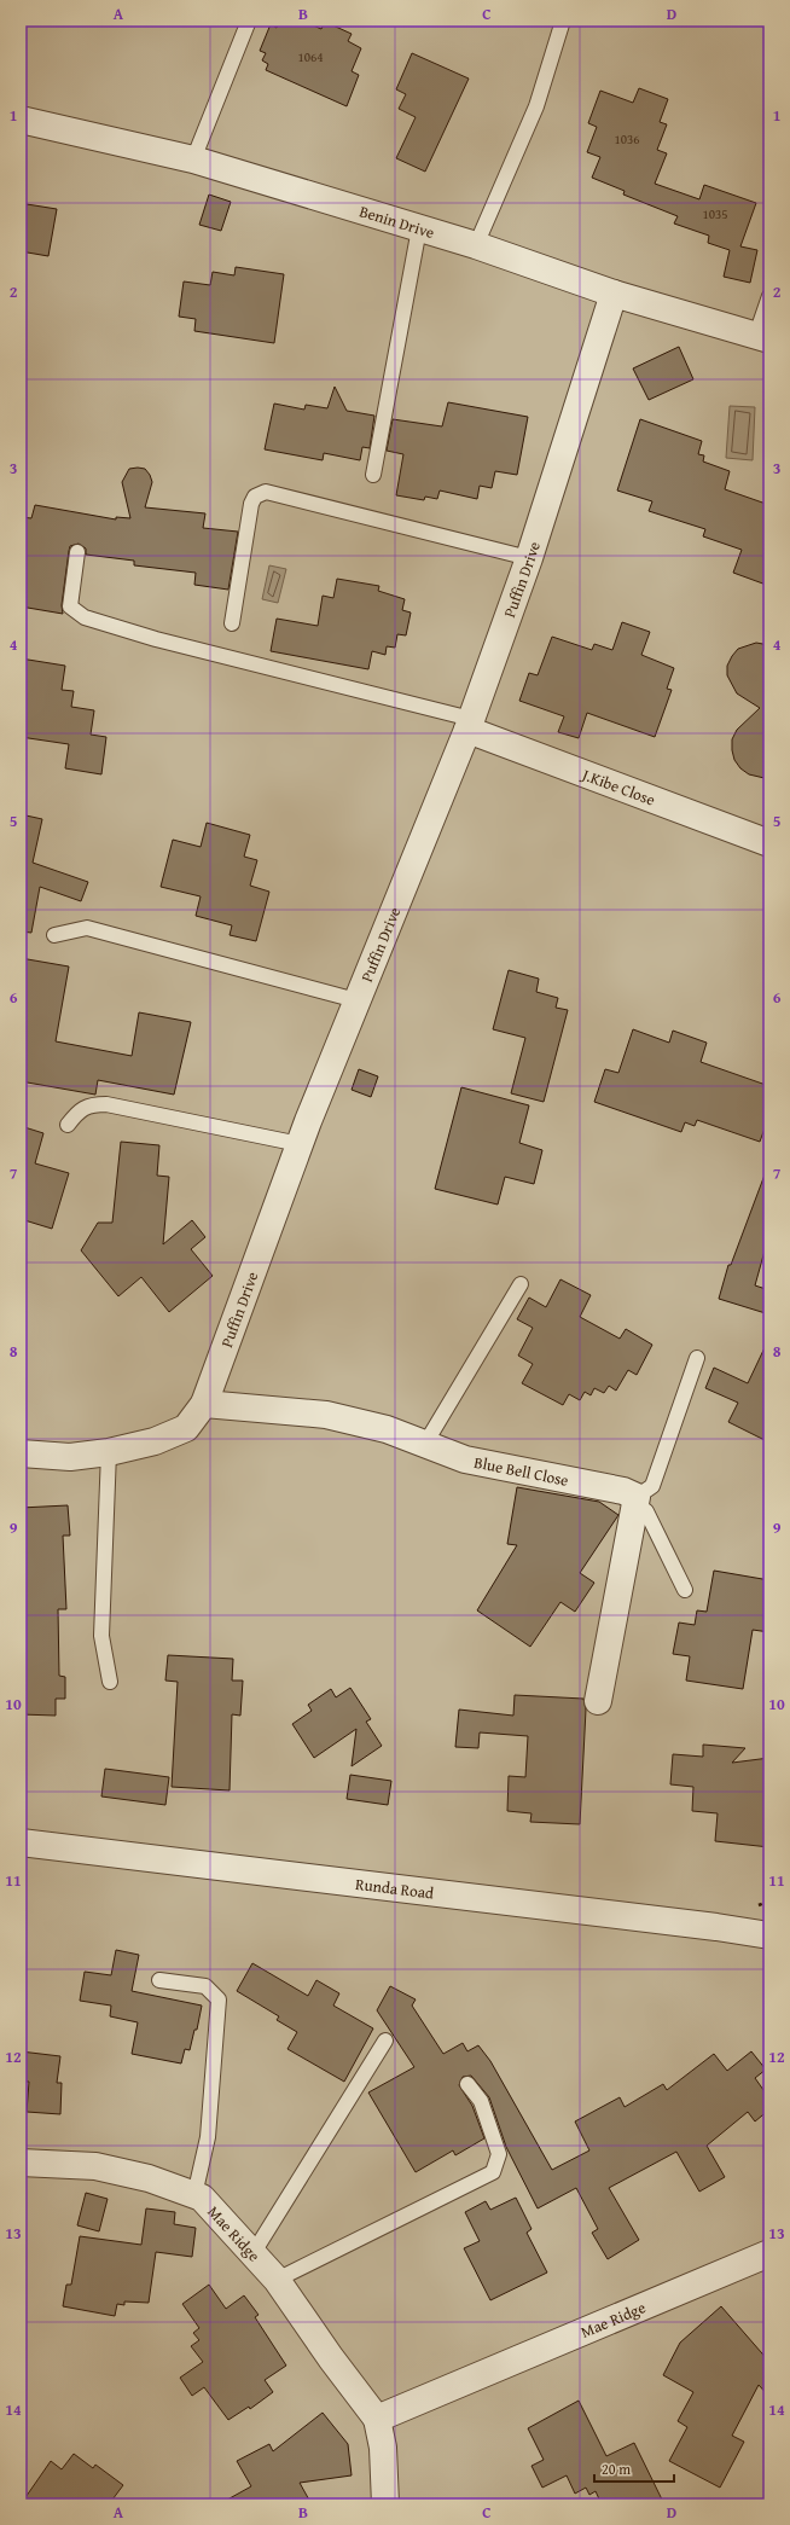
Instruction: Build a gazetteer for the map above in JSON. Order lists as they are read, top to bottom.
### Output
{
  "streets": {
    "street": [
      "Benin Drive",
      "Puffin Drive",
      "J.Kibe Close",
      "Blue Bell Close",
      "Runda Road",
      "Mae Ridge"
    ]
  },
  "crossings": [
    ["Benin Drive", "Puffin Drive"],
    ["Puffin Drive", "J.Kibe Close"],
    ["Puffin Drive", "Blue Bell Close"]
  ],
  "house_numbers": ["1064", "1036", "1035"],
  "scale_bar": "20 m",
  "grid": {
    "columns": [
      "A",
      "B",
      "C",
      "D"
    ],
    "rows": [
      "1",
      "2",
      "3",
      "4",
      "5",
      "6",
      "7",
      "8",
      "9",
      "10",
      "11",
      "12",
      "13",
      "14"
    ]
  }
}
